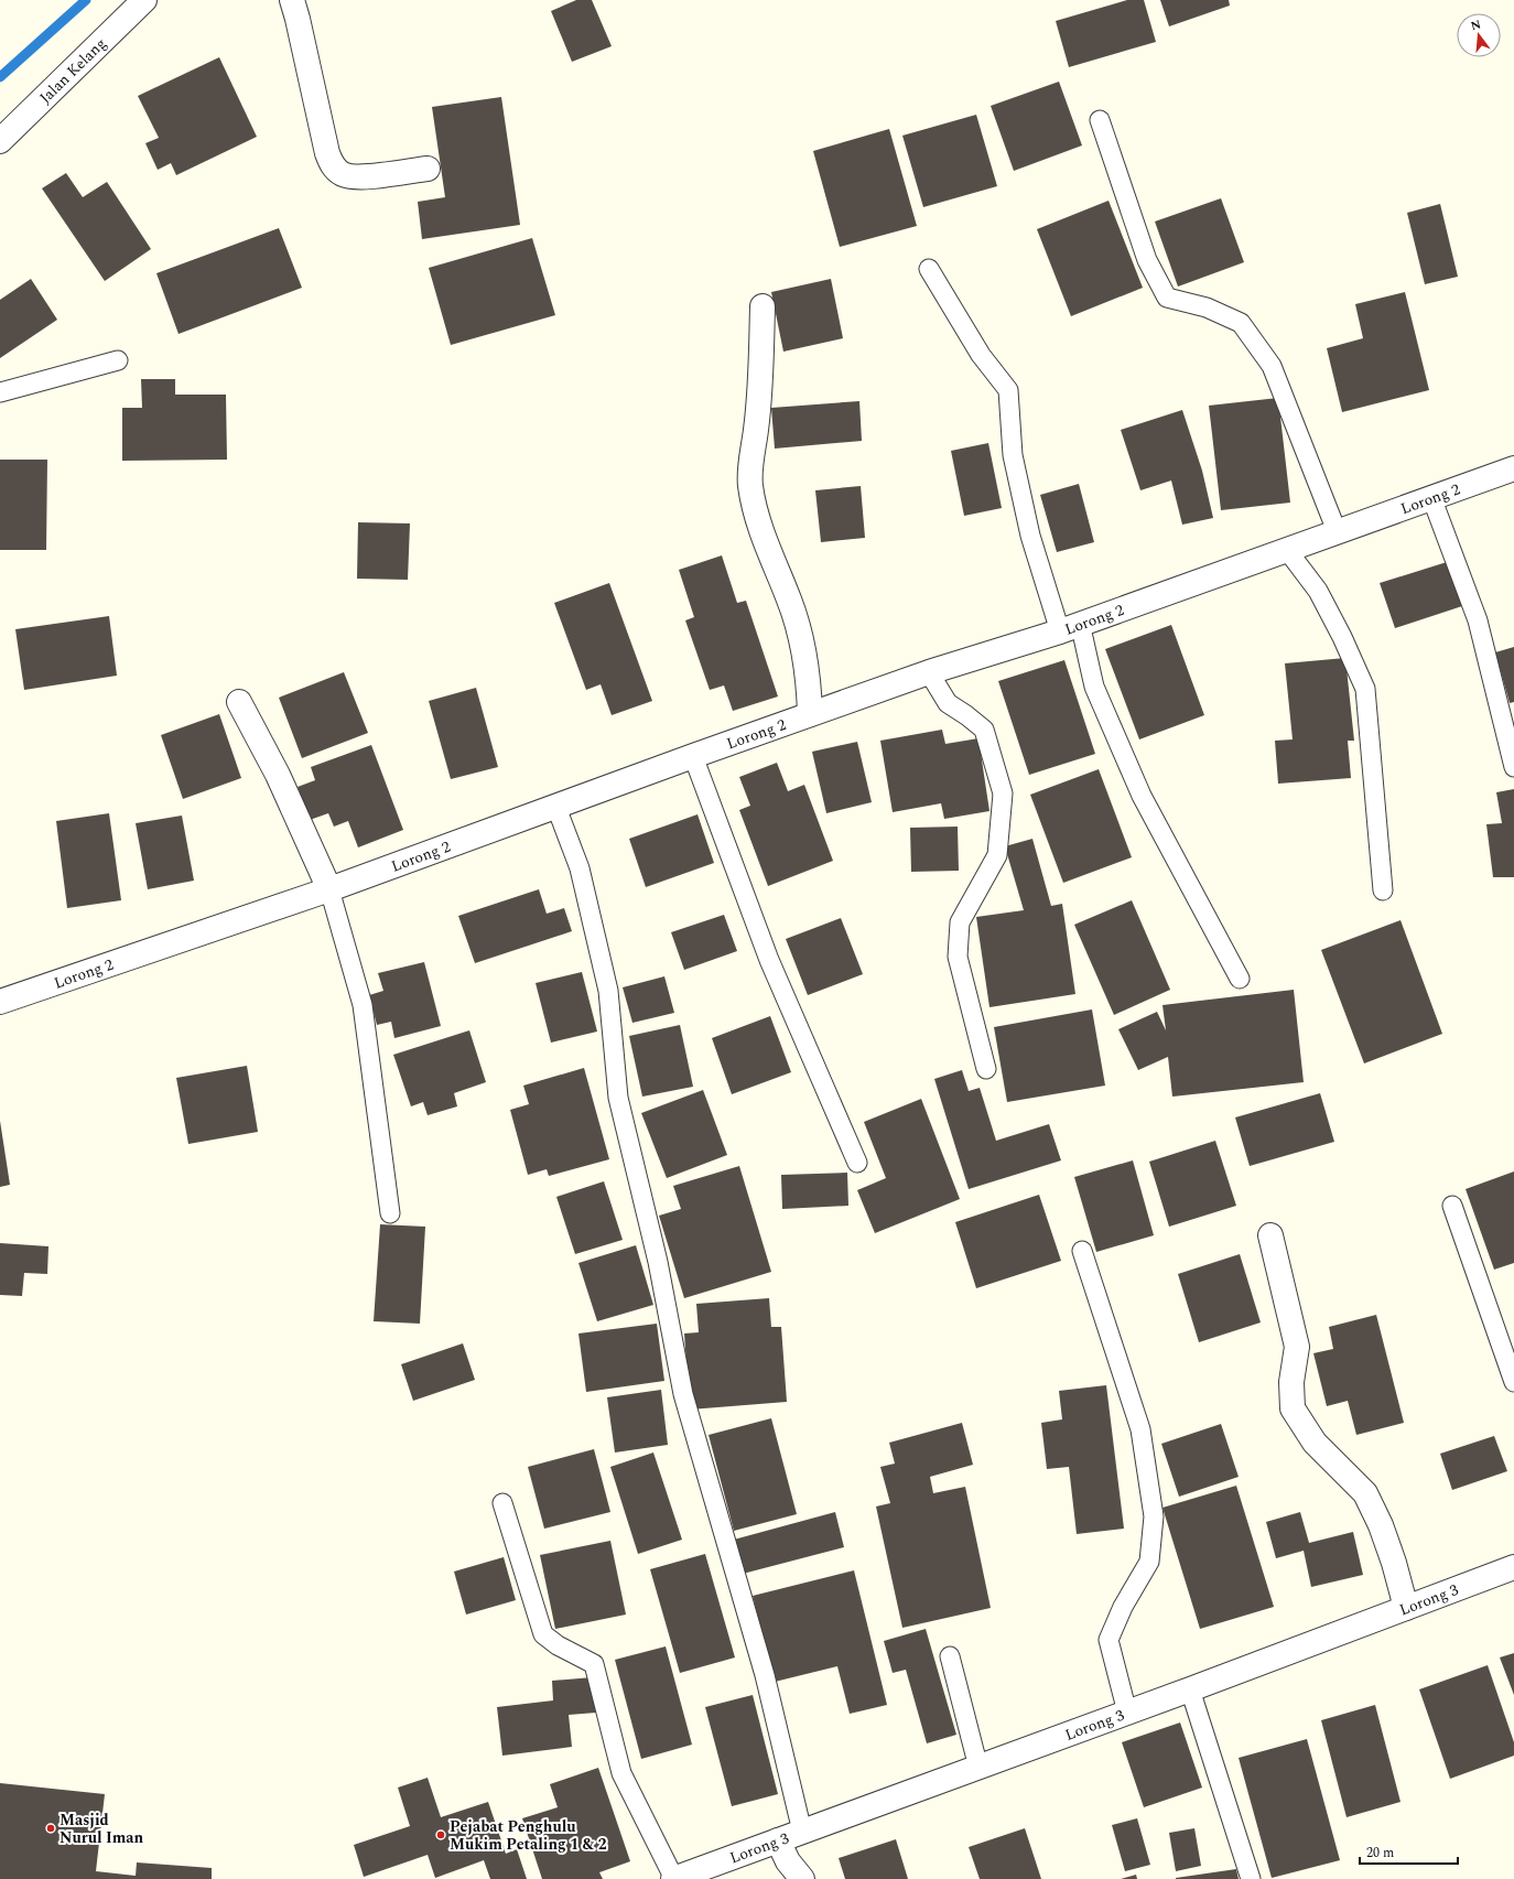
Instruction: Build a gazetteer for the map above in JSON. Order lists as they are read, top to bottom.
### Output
{
  "streets": {
    "street": ["Jalan Kelang", "Lorong 2", "Lorong 3"]
  },
  "places": ["Masjid Nurul Iman", "Pejabat Penghulu Mukim Petaling 1 & 2"],
  "scale_bar": "20 m",
  "north": "top"
}
